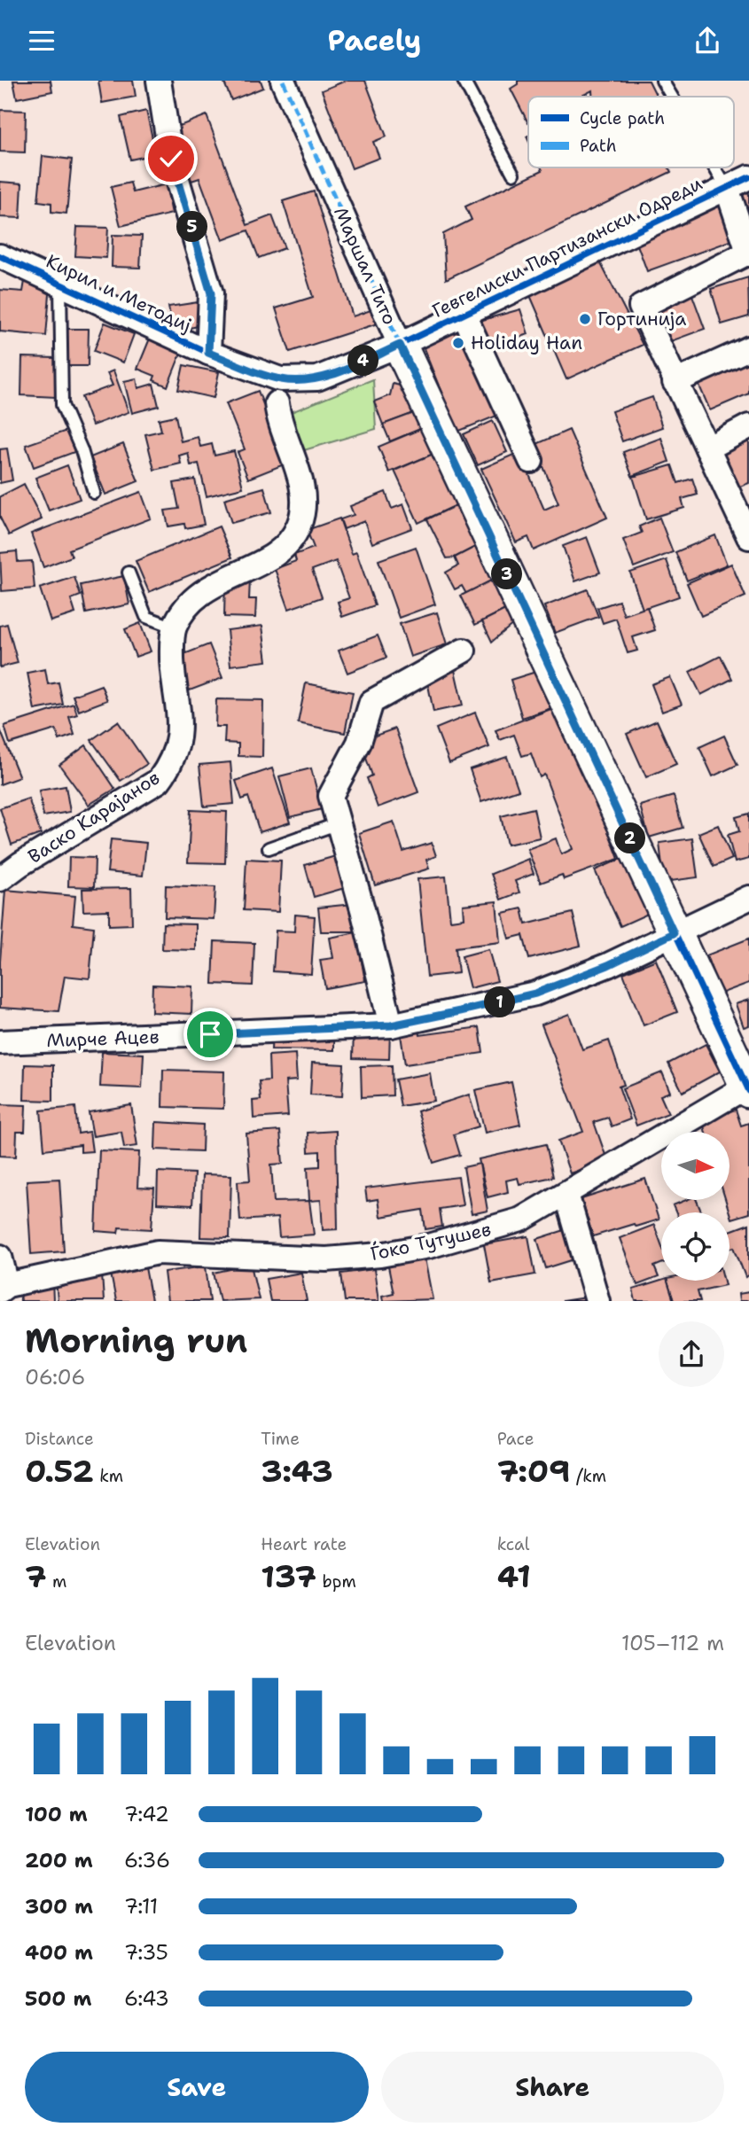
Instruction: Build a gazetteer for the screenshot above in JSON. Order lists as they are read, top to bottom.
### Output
{
  "streets": {
    "street": [
      "Гевгелиски Партизански Одреди",
      "Маршал Тито",
      "Кирил и Методиј",
      "Вaско Карајанов",
      "Мирче Ацев",
      "Ѓоко Тутушев"
    ]
  },
  "crossings": [
    ["Гевгелиски Партизански Одреди", "Маршал Тито"],
    ["Гевгелиски Партизански Одреди", "Кирил и Методиј"],
    ["Маршал Тито", "Кирил и Методиј"],
    ["Маршал Тито", "Мирче Ацев"],
    ["Маршал Тито", "Ѓоко Тутушев"],
    ["Кирил и Методиј", "Вaско Карајанов"]
  ],
  "places": ["Гортинија", "Holiday Han"],
  "legend": ["Cycle path", "Path"],
  "north": "right",
  "page": {
    "header": "Pacely",
    "pins": [
      "5",
      "4",
      "3",
      "2",
      "1"
    ],
    "heading": ["Morning run", "06:06"],
    "stats": [
      ["Distance", "0.52 km"],
      ["Time", "3:43"],
      ["Pace", "7:09 /km"],
      ["Elevation", "7 m"],
      ["Heart rate", "137 bpm"],
      ["kcal", "41"]
    ],
    "chart": ["Elevation", "105–112 m"],
    "list": [
      {
        "name": "100 m",
        "note": "7:42"
      },
      {
        "name": "200 m",
        "note": "6:36"
      },
      {
        "name": "300 m",
        "note": "7:11"
      },
      {
        "name": "400 m",
        "note": "7:35"
      },
      {
        "name": "500 m",
        "note": "6:43"
      }
    ],
    "buttons": ["Save", "Share"]
  }
}
